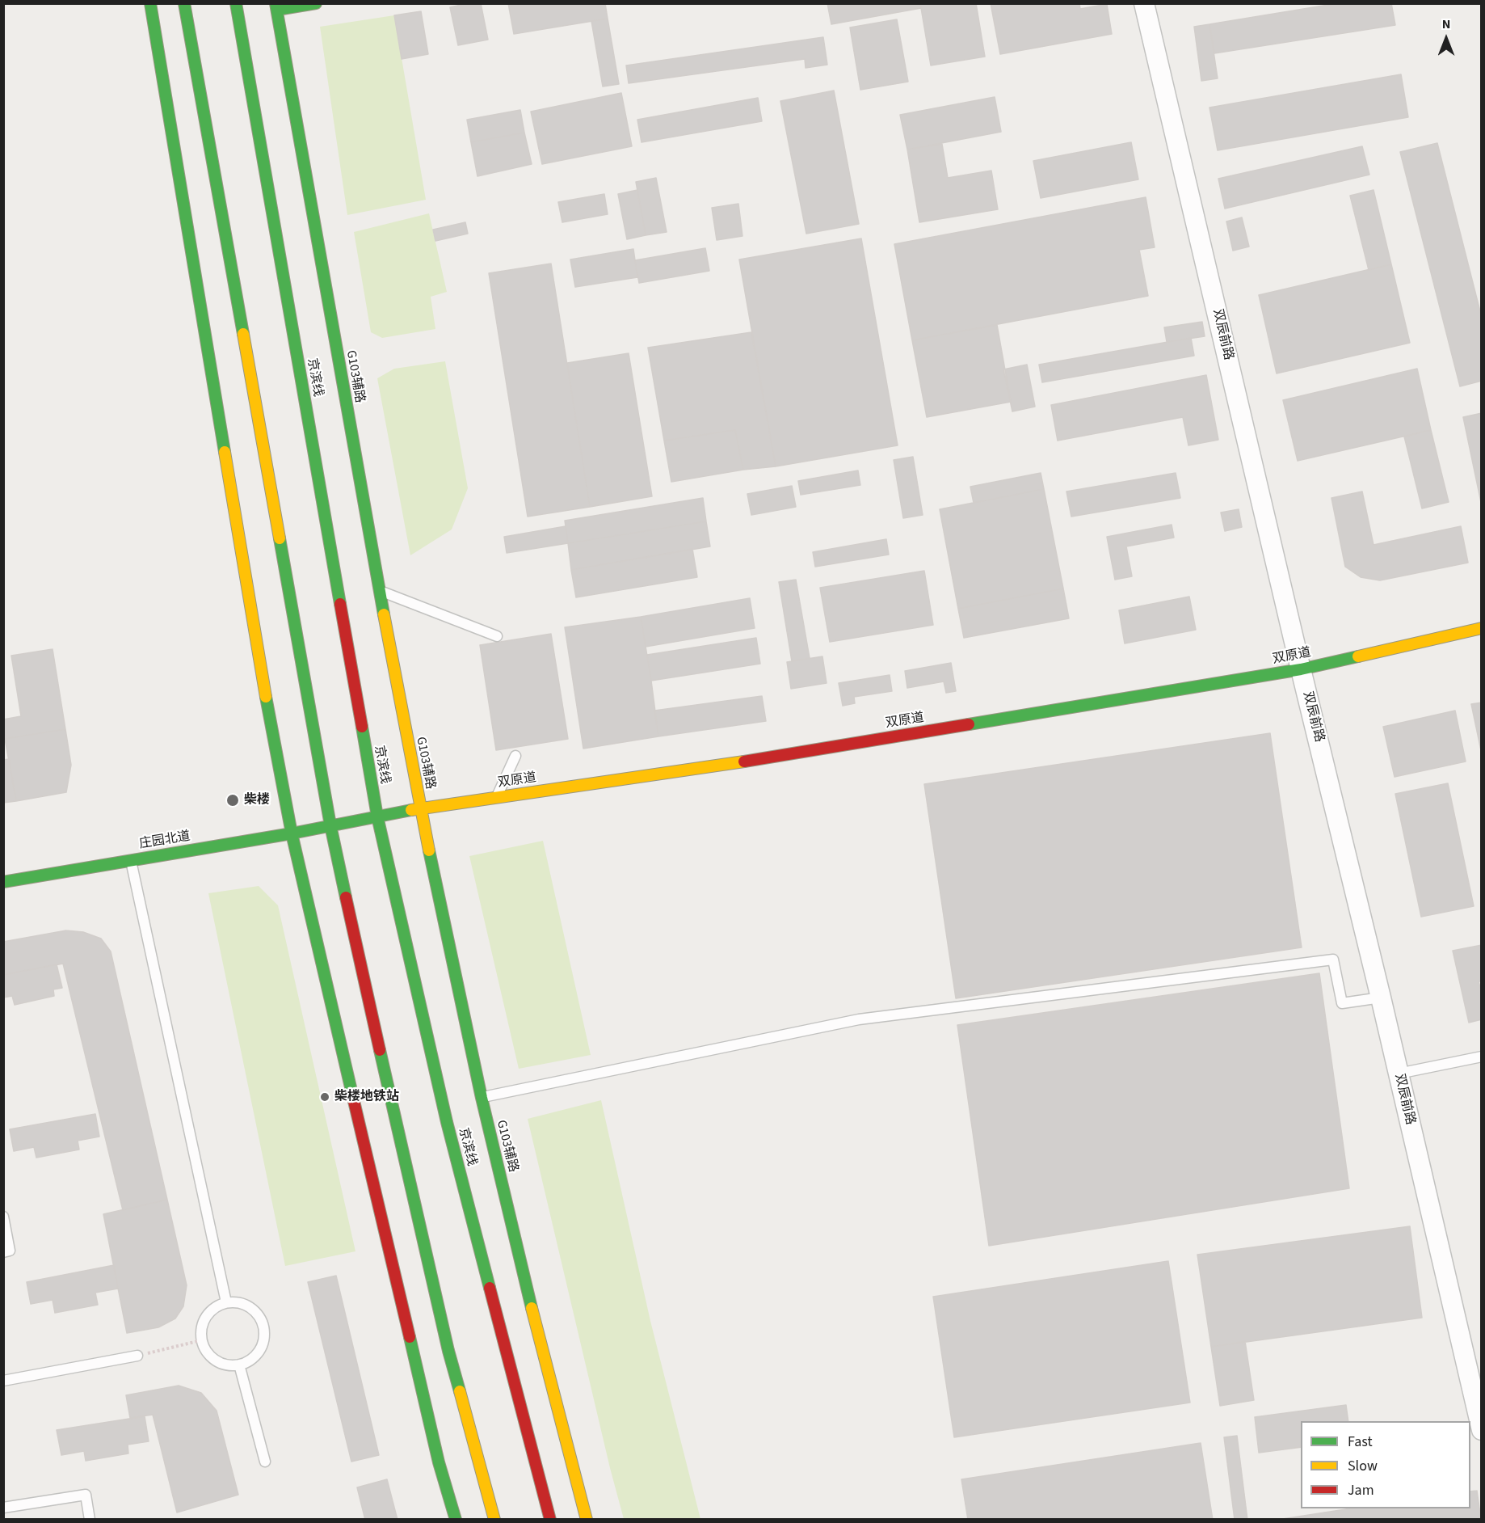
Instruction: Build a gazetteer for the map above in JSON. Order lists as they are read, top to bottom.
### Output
{
  "streets": {
    "main road": [
      "G103辅路",
      "京滨线",
      "双原道",
      "庄园北道"
    ],
    "street": ["双辰前路"]
  },
  "crossings": [
    ["双辰前路", "双原道"],
    ["G103辅路", "双原道"],
    ["京滨线", "双原道"],
    ["双原道", "庄园北道"]
  ],
  "places": ["柴楼", "柴楼地铁站"],
  "legend": ["Fast", "Slow", "Jam"],
  "north": "top"
}
